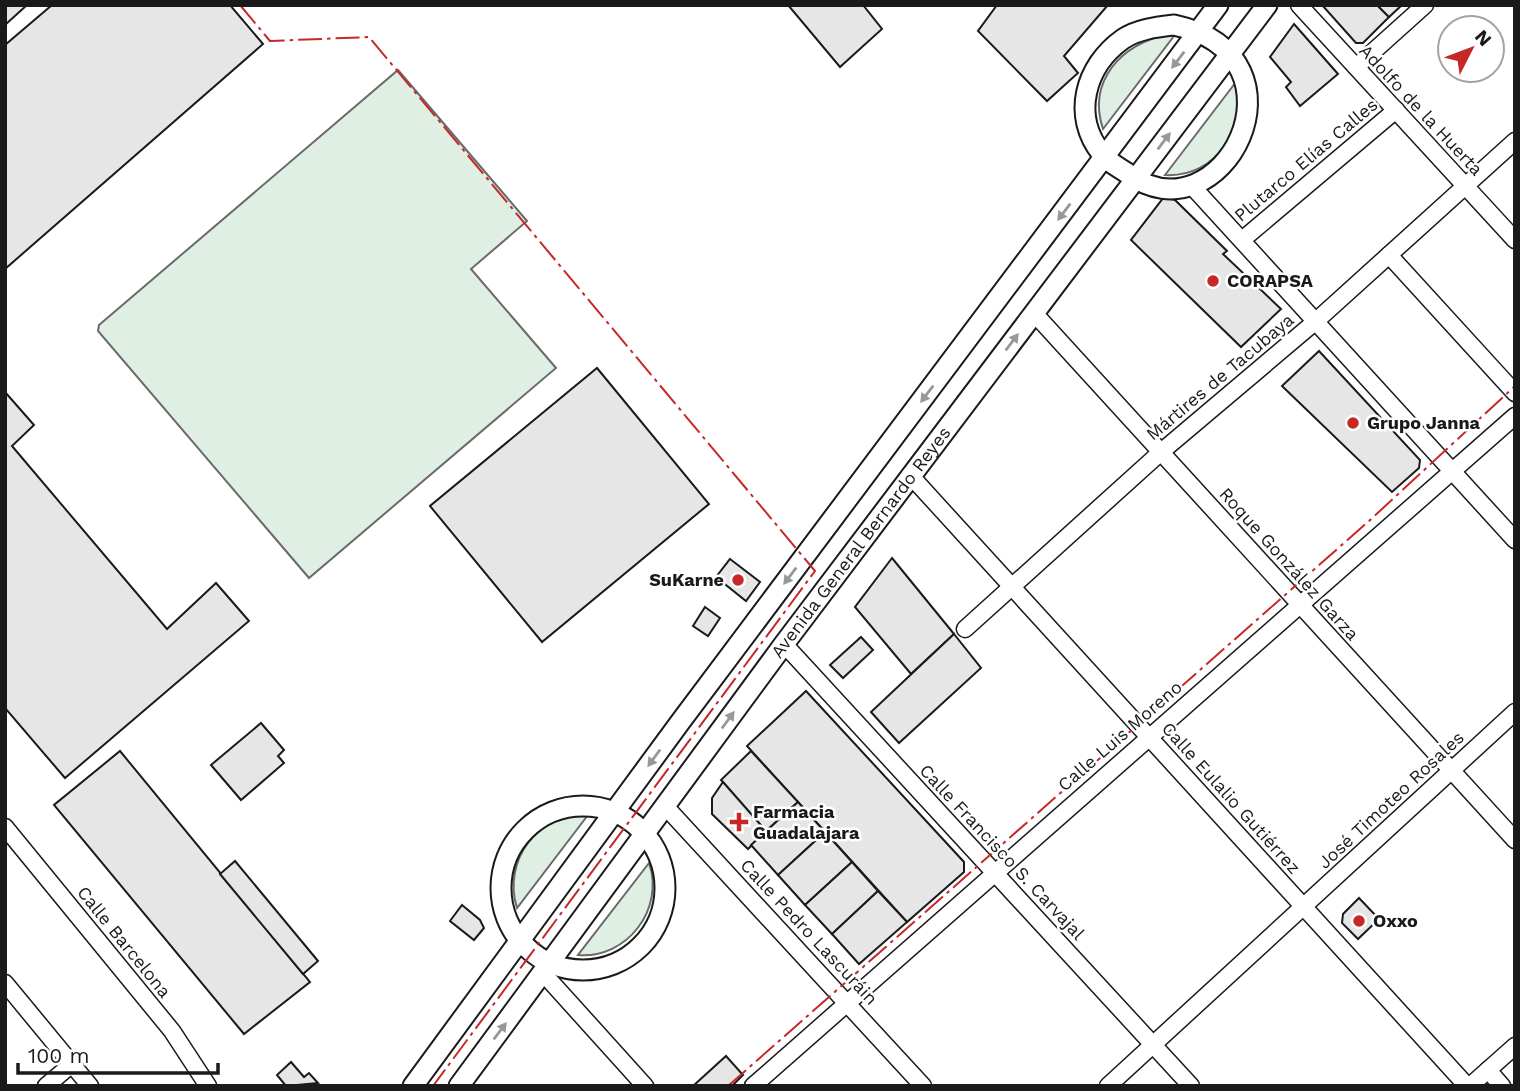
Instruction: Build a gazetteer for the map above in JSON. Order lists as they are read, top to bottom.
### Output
{
  "streets": {
    "main road": ["Avenida General Bernardo Reyes"],
    "street": [
      "Adolfo de la Huerta",
      "Plutarco Elías Calles",
      "Mártires de Tacubaya",
      "Roque González Garza",
      "Calle Luis Moreno",
      "Calle Eulalio Gutiérrez",
      "José Timoteo Rosales",
      "Calle Francisco S. Carvajal",
      "Calle Pedro Lascuráin",
      "Calle Barcelona"
    ]
  },
  "crossings": [
    ["Adolfo de la Huerta", "Plutarco Elías Calles"],
    ["Adolfo de la Huerta", "Mártires de Tacubaya"],
    ["Mártires de Tacubaya", "Roque González Garza"],
    ["Mártires de Tacubaya", "Calle Eulalio Gutiérrez"],
    ["Avenida General Bernardo Reyes", "Roque González Garza"],
    ["Avenida General Bernardo Reyes", "Calle Eulalio Gutiérrez"],
    ["Avenida General Bernardo Reyes", "Calle Francisco S. Carvajal"],
    ["Avenida General Bernardo Reyes", "Calle Pedro Lascuráin"],
    ["Roque González Garza", "Calle Luis Moreno"],
    ["Roque González Garza", "José Timoteo Rosales"],
    ["Calle Luis Moreno", "Calle Eulalio Gutiérrez"],
    ["Calle Luis Moreno", "Calle Francisco S. Carvajal"],
    ["Calle Luis Moreno", "Calle Pedro Lascuráin"],
    ["Calle Eulalio Gutiérrez", "José Timoteo Rosales"],
    ["José Timoteo Rosales", "Calle Francisco S. Carvajal"]
  ],
  "places": {
    "other": [
      "CORAPSA",
      "Grupo Janna",
      "SuKarne",
      "Oxxo"
    ],
    "health": ["Farmacia Guadalajara"]
  },
  "scale_bar": "100 m",
  "north": "top right"
}
